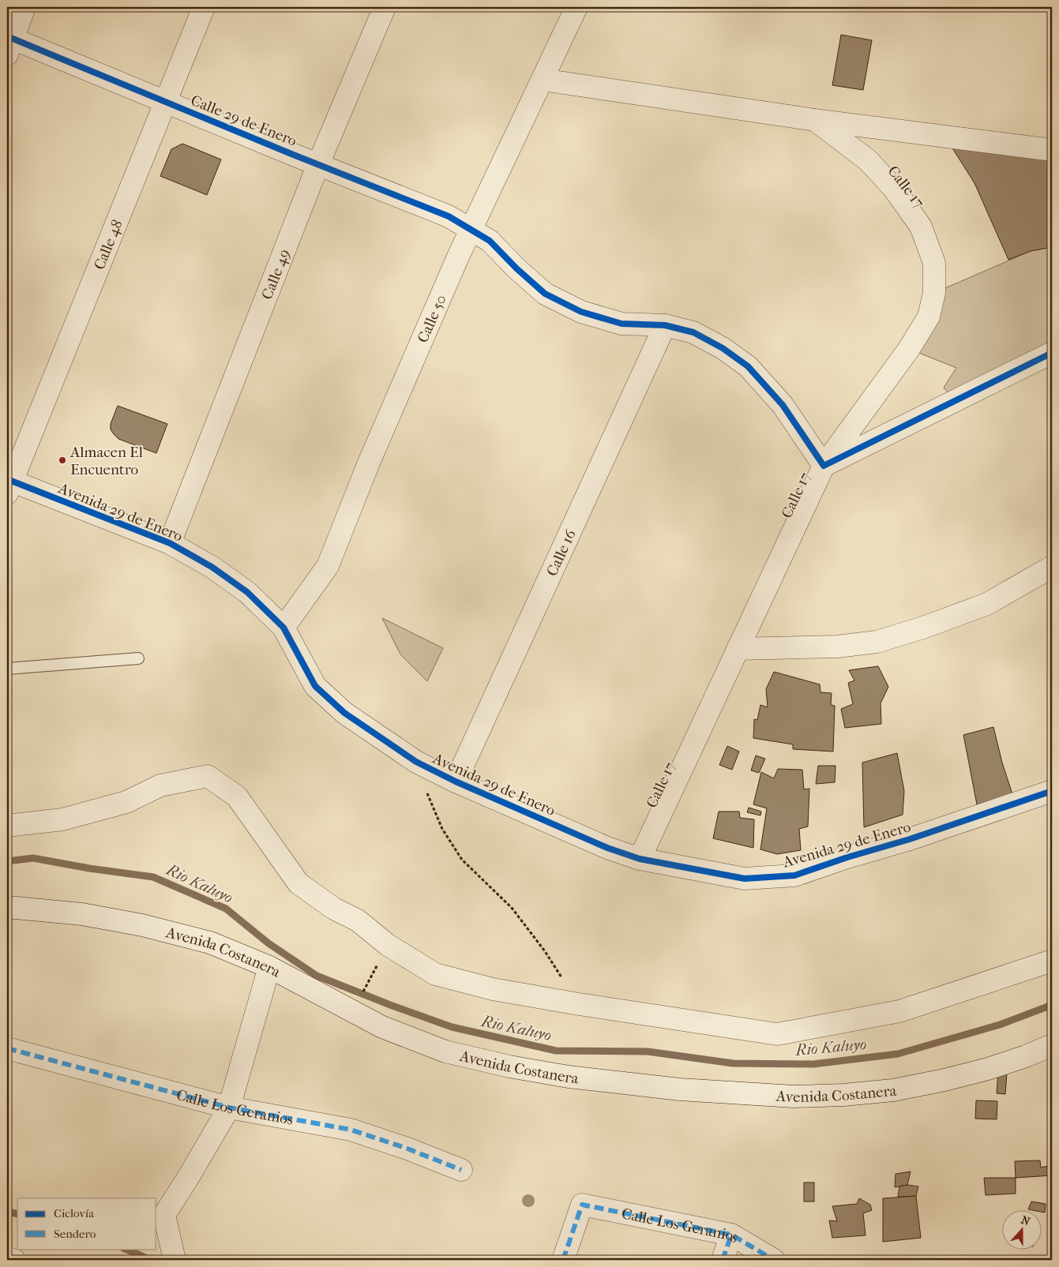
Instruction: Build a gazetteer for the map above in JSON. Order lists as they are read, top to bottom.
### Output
{
  "streets": {
    "street": [
      "Calle 29 de Enero",
      "Calle 17",
      "Calle 48",
      "Calle 49",
      "Calle 50",
      "Avenida 29 de Enero",
      "Calle 16",
      "Avenida Costanera",
      "Calle Los Geranios"
    ]
  },
  "crossings": [
    ["Calle 29 de Enero", "Calle 17"],
    ["Calle 29 de Enero", "Calle 48"],
    ["Calle 29 de Enero", "Calle 49"],
    ["Calle 29 de Enero", "Calle 50"],
    ["Calle 29 de Enero", "Calle 16"],
    ["Calle 17", "Avenida 29 de Enero"],
    ["Calle 48", "Avenida 29 de Enero"],
    ["Calle 49", "Avenida 29 de Enero"],
    ["Calle 50", "Avenida 29 de Enero"],
    ["Avenida 29 de Enero", "Calle 16"]
  ],
  "water": ["Rio Kaluyo"],
  "places": ["Almacen El Encuentro"],
  "legend": ["Ciclovía", "Sendero"],
  "north": "top"
}
